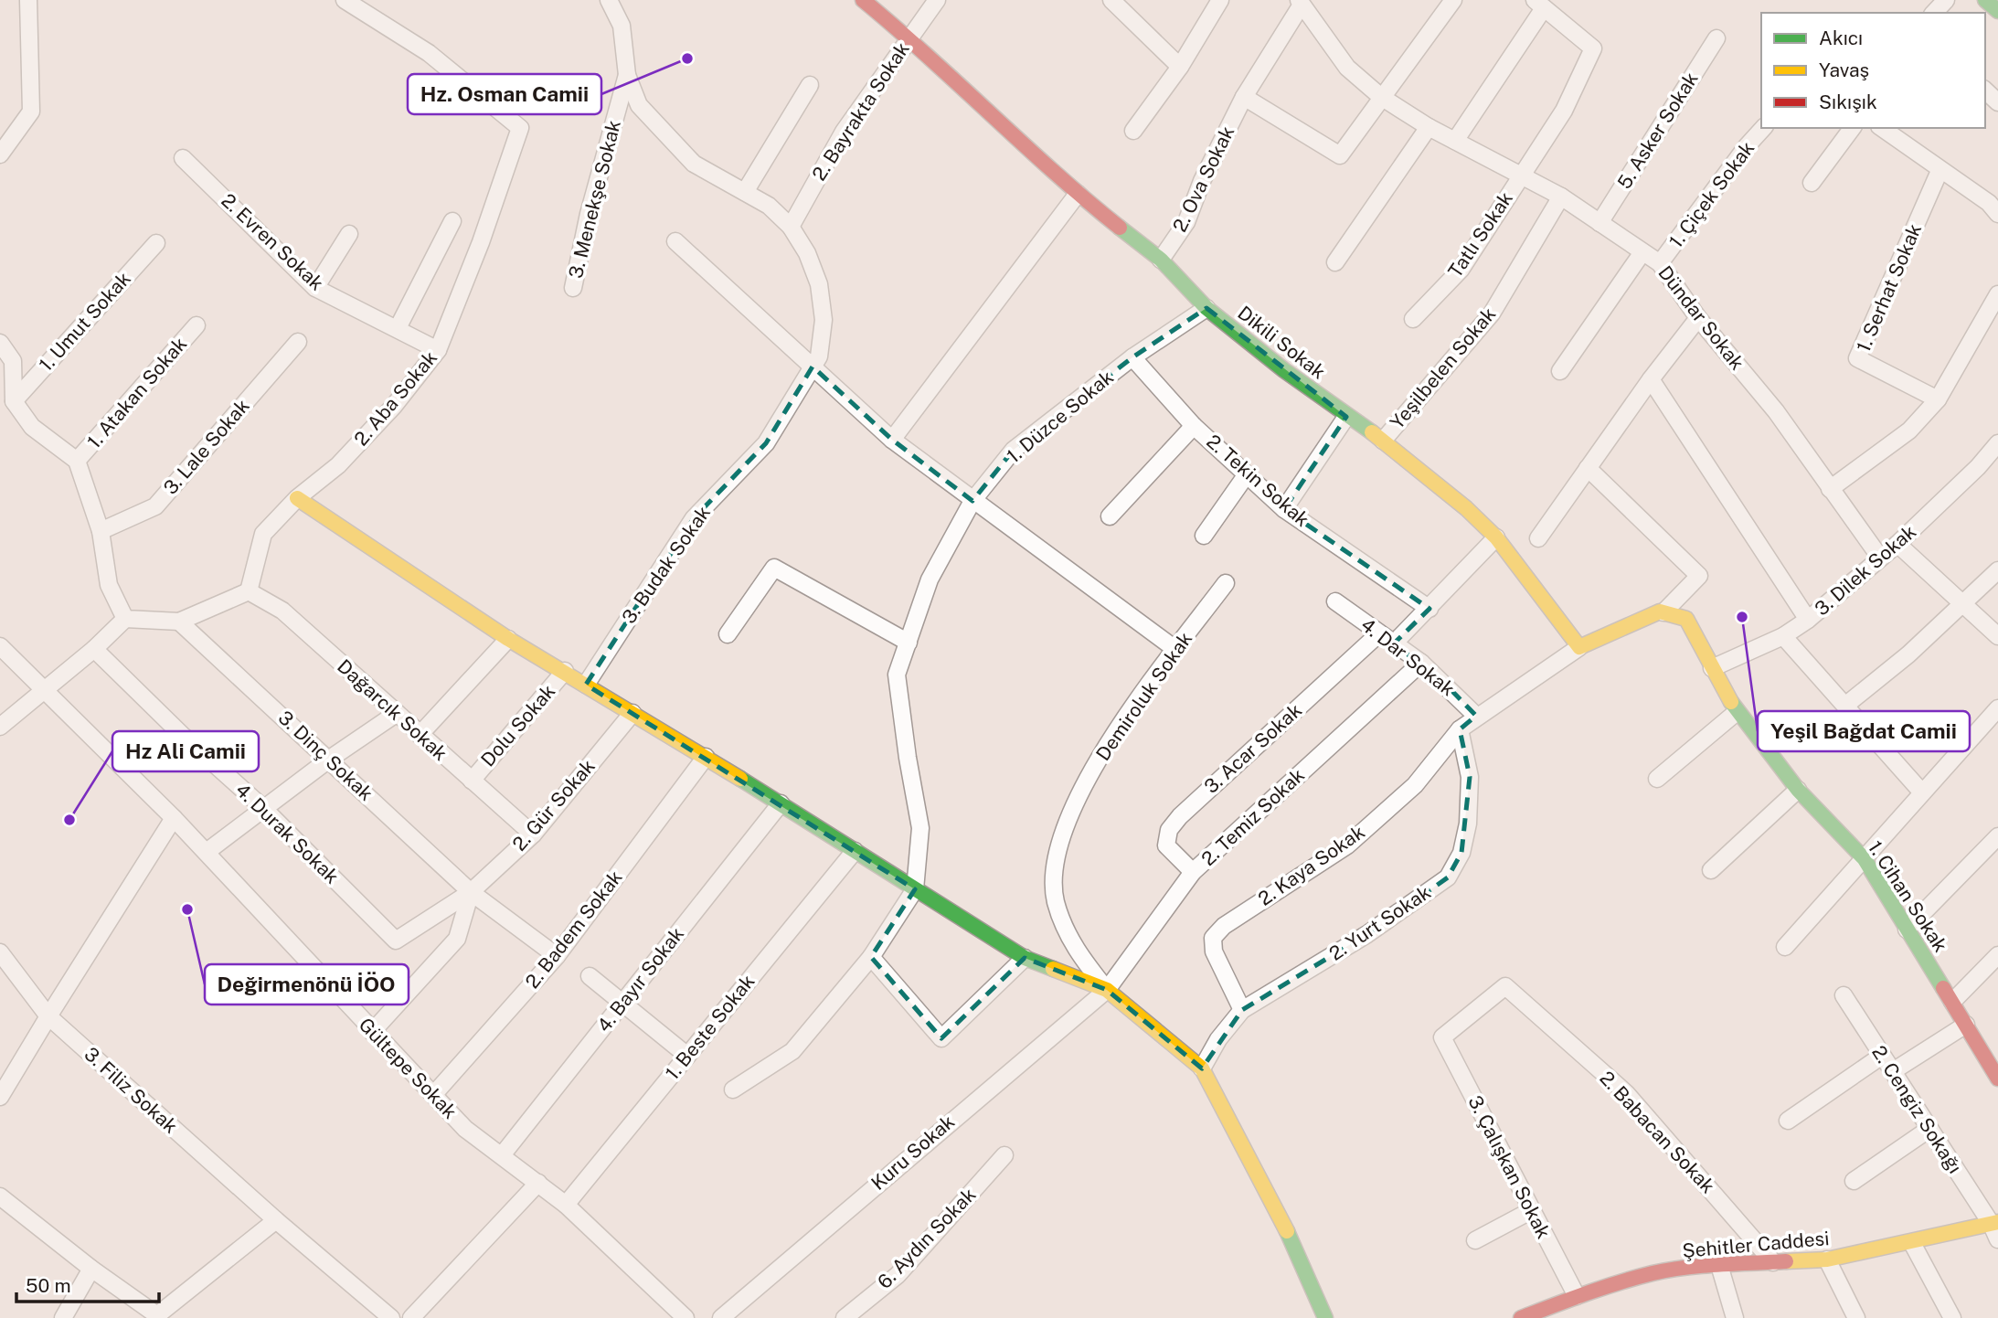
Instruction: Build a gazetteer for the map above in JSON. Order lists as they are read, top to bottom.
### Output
{
  "streets": {
    "street": [
      "2. Bayrakta Sokak",
      "5. Asker Sokak",
      "2. Ova Sokak",
      "1. Çiçek Sokak",
      "3. Menekşe Sokak",
      "Tatlı Sokak",
      "2. Evren Sokak",
      "1. Serhat Sokak",
      "Dündar Sokak",
      "1. Umut Sokak",
      "Dikili Sokak",
      "Yeşilbelen Sokak",
      "1. Atakan Sokak",
      "2. Aba Sokak",
      "1. Düzce Sokak",
      "3. Lale Sokak",
      "2. Tekin Sokak",
      "3. Budak Sokak",
      "3. Dilek Sokak",
      "4. Dar Sokak",
      "Demiroluk Sokak",
      "Dağarcık Sokak",
      "Dolu Sokak",
      "3. Acar Sokak",
      "3. Dinç Sokak",
      "2. Gür Sokak",
      "2. Temiz Sokak",
      "4. Durak Sokak",
      "2. Kaya Sokak",
      "1. Cihan Sokak",
      "2. Yurt Sokak",
      "2. Badem Sokak",
      "4. Bayır Sokak",
      "1. Beste Sokak",
      "Gültepe Sokak",
      "3. Filiz Sokak",
      "2. Cengiz Sokağı",
      "2. Babacan Sokak",
      "Kuru Sokak",
      "3. Çalışkan Sokak",
      "6. Aydın Sokak",
      "Şehitler Caddesi"
    ]
  },
  "crossings": [
    ["2. Bayrakta Sokak", "Dikili Sokak"],
    ["5. Asker Sokak", "Dündar Sokak"],
    ["2. Ova Sokak", "Dündar Sokak"],
    ["2. Ova Sokak", "Dikili Sokak"],
    ["1. Çiçek Sokak", "Dündar Sokak"],
    ["Tatlı Sokak", "Dündar Sokak"],
    ["2. Evren Sokak", "2. Aba Sokak"],
    ["Dündar Sokak", "Yeşilbelen Sokak"],
    ["Dündar Sokak", "3. Dilek Sokak"],
    ["Dikili Sokak", "Yeşilbelen Sokak"],
    ["Dikili Sokak", "1. Düzce Sokak"],
    ["2. Aba Sokak", "Dağarcık Sokak"],
    ["1. Düzce Sokak", "2. Tekin Sokak"],
    ["3. Dilek Sokak", "1. Cihan Sokak"],
    ["4. Dar Sokak", "3. Acar Sokak"],
    ["4. Dar Sokak", "2. Temiz Sokak"],
    ["Demiroluk Sokak", "2. Temiz Sokak"],
    ["Demiroluk Sokak", "Kuru Sokak"],
    ["Dağarcık Sokak", "Dolu Sokak"],
    ["Dağarcık Sokak", "2. Gür Sokak"],
    ["3. Acar Sokak", "2. Temiz Sokak"],
    ["3. Dinç Sokak", "2. Gür Sokak"],
    ["3. Dinç Sokak", "2. Badem Sokak"],
    ["2. Gür Sokak", "4. Durak Sokak"],
    ["2. Temiz Sokak", "Kuru Sokak"],
    ["2. Kaya Sokak", "2. Yurt Sokak"],
    ["2. Badem Sokak", "Gültepe Sokak"],
    ["4. Bayır Sokak", "Gültepe Sokak"],
    ["1. Beste Sokak", "Gültepe Sokak"],
    ["2. Cengiz Sokağı", "Şehitler Caddesi"],
    ["2. Babacan Sokak", "3. Çalışkan Sokak"],
    ["2. Babacan Sokak", "Şehitler Caddesi"],
    ["3. Çalışkan Sokak", "Şehitler Caddesi"]
  ],
  "places": [
    "Hz. Osman Camii",
    "Yeşil Bağdat Camii",
    "Hz Ali Camii",
    "Değirmenönü İÖO"
  ],
  "legend": ["Akıcı", "Yavaş", "Sıkışık"],
  "scale_bar": "50 m"
}
